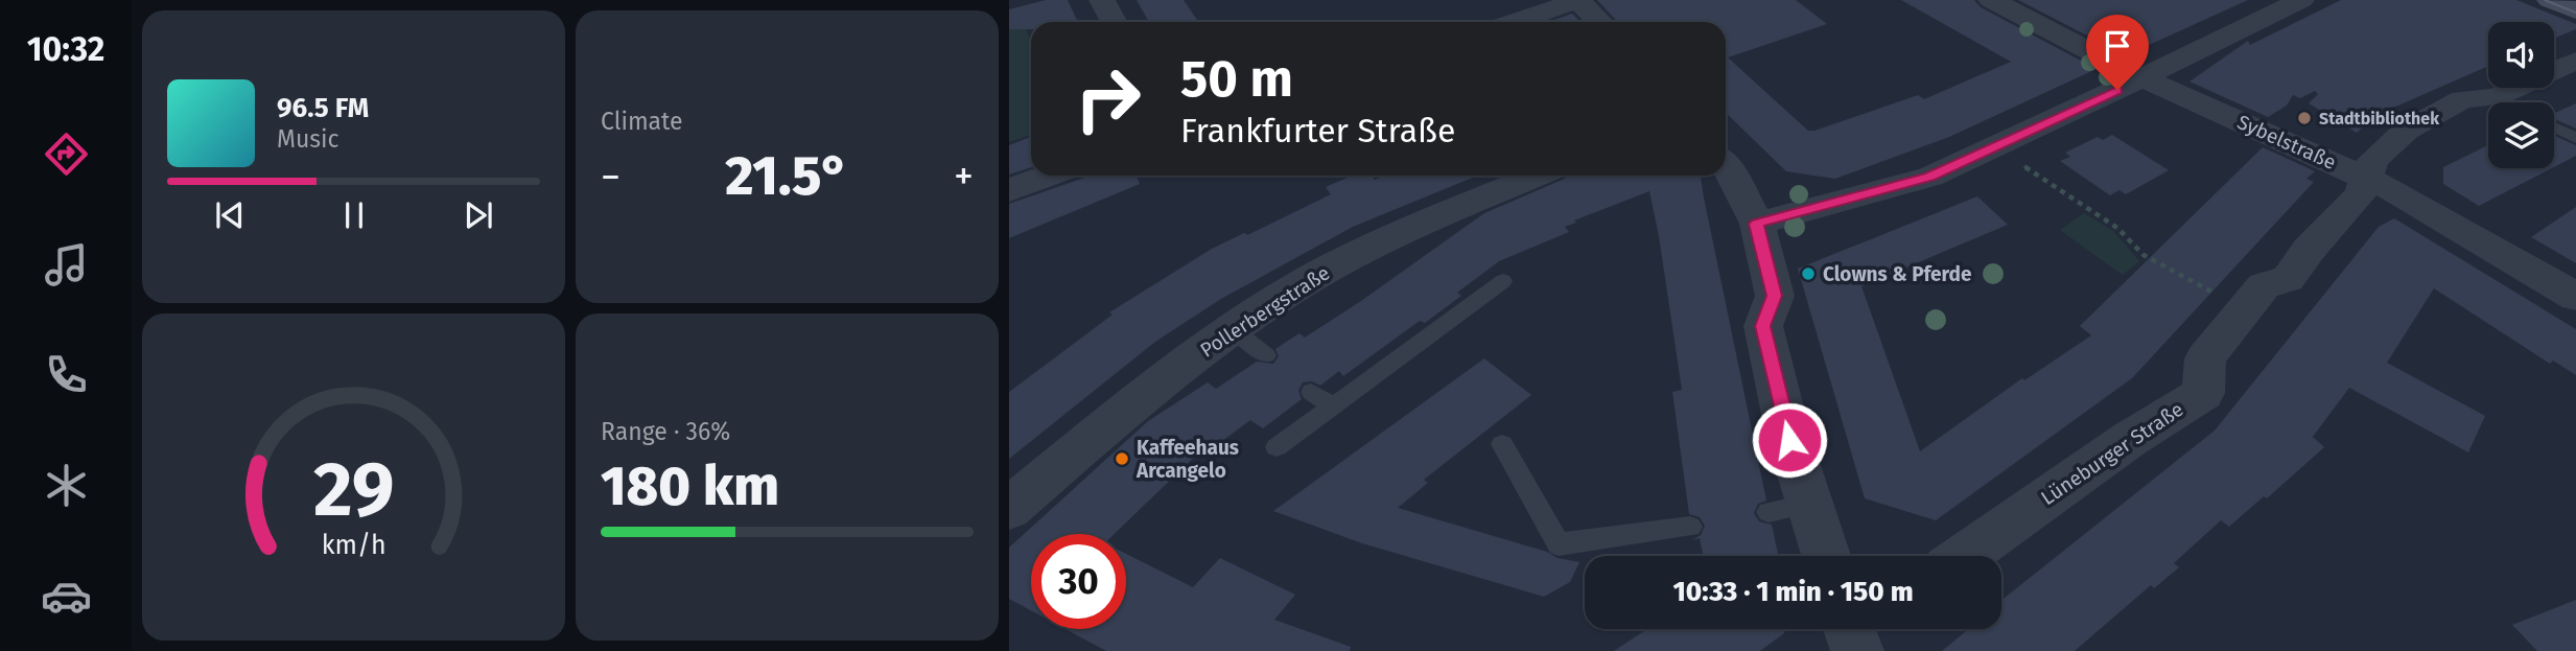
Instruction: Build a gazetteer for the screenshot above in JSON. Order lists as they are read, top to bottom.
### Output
{
  "streets": {
    "street": ["Sybelstraße", "Pollerbergstraße", "Lüneburger Straße"]
  },
  "crossings": [
    ["Sybelstraße", "Lüneburger Straße"]
  ],
  "places": ["Stadtbibliothek", "Clowns & Pferde", "Kaffeehaus Arcangelo"],
  "page": {
    "tabs": "10:32",
    "tile": [
      "Climate",
      ["Range · 36%", "180 km"]
    ],
    "turn": ["50 m", "Frankfurter Straße"],
    "song": ["96.5 FM", "Music"],
    "heat": ["−", "21.5°", "+"],
    "limit": "30",
    "trip": "10:33 · 1 min · 150 m",
    "gauge": ["29", "km/h"]
  }
}
